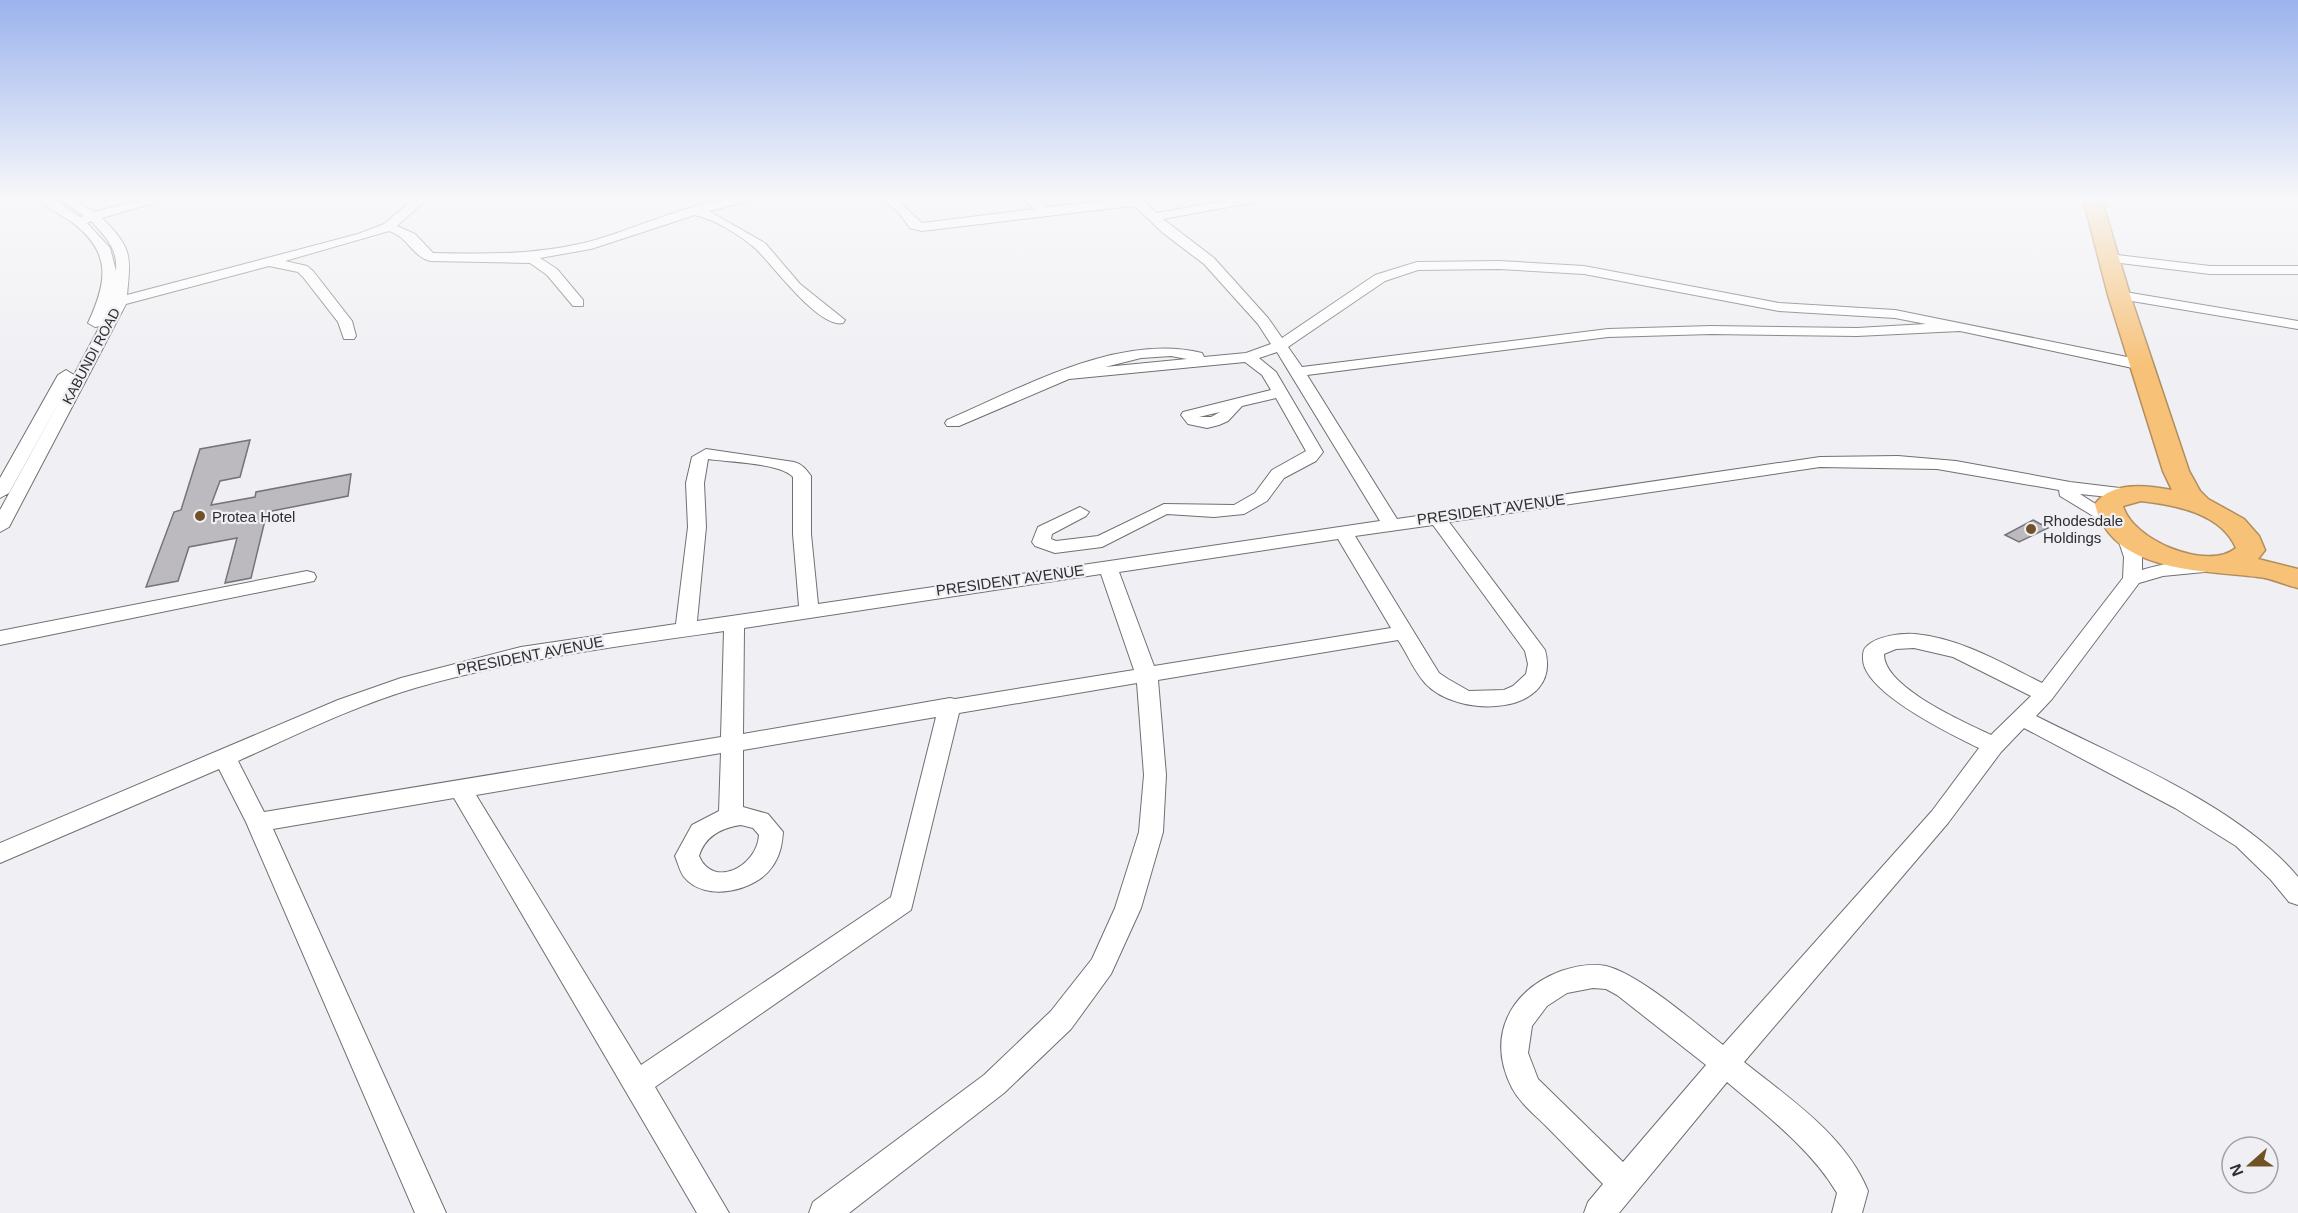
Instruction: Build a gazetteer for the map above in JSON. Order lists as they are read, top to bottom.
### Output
{
  "streets": {
    "street": ["KABUNDI ROAD", "PRESIDENT AVENUE"]
  },
  "places": ["Protea Hotel", "Rhodesdale Holdings"],
  "north": "left"
}
